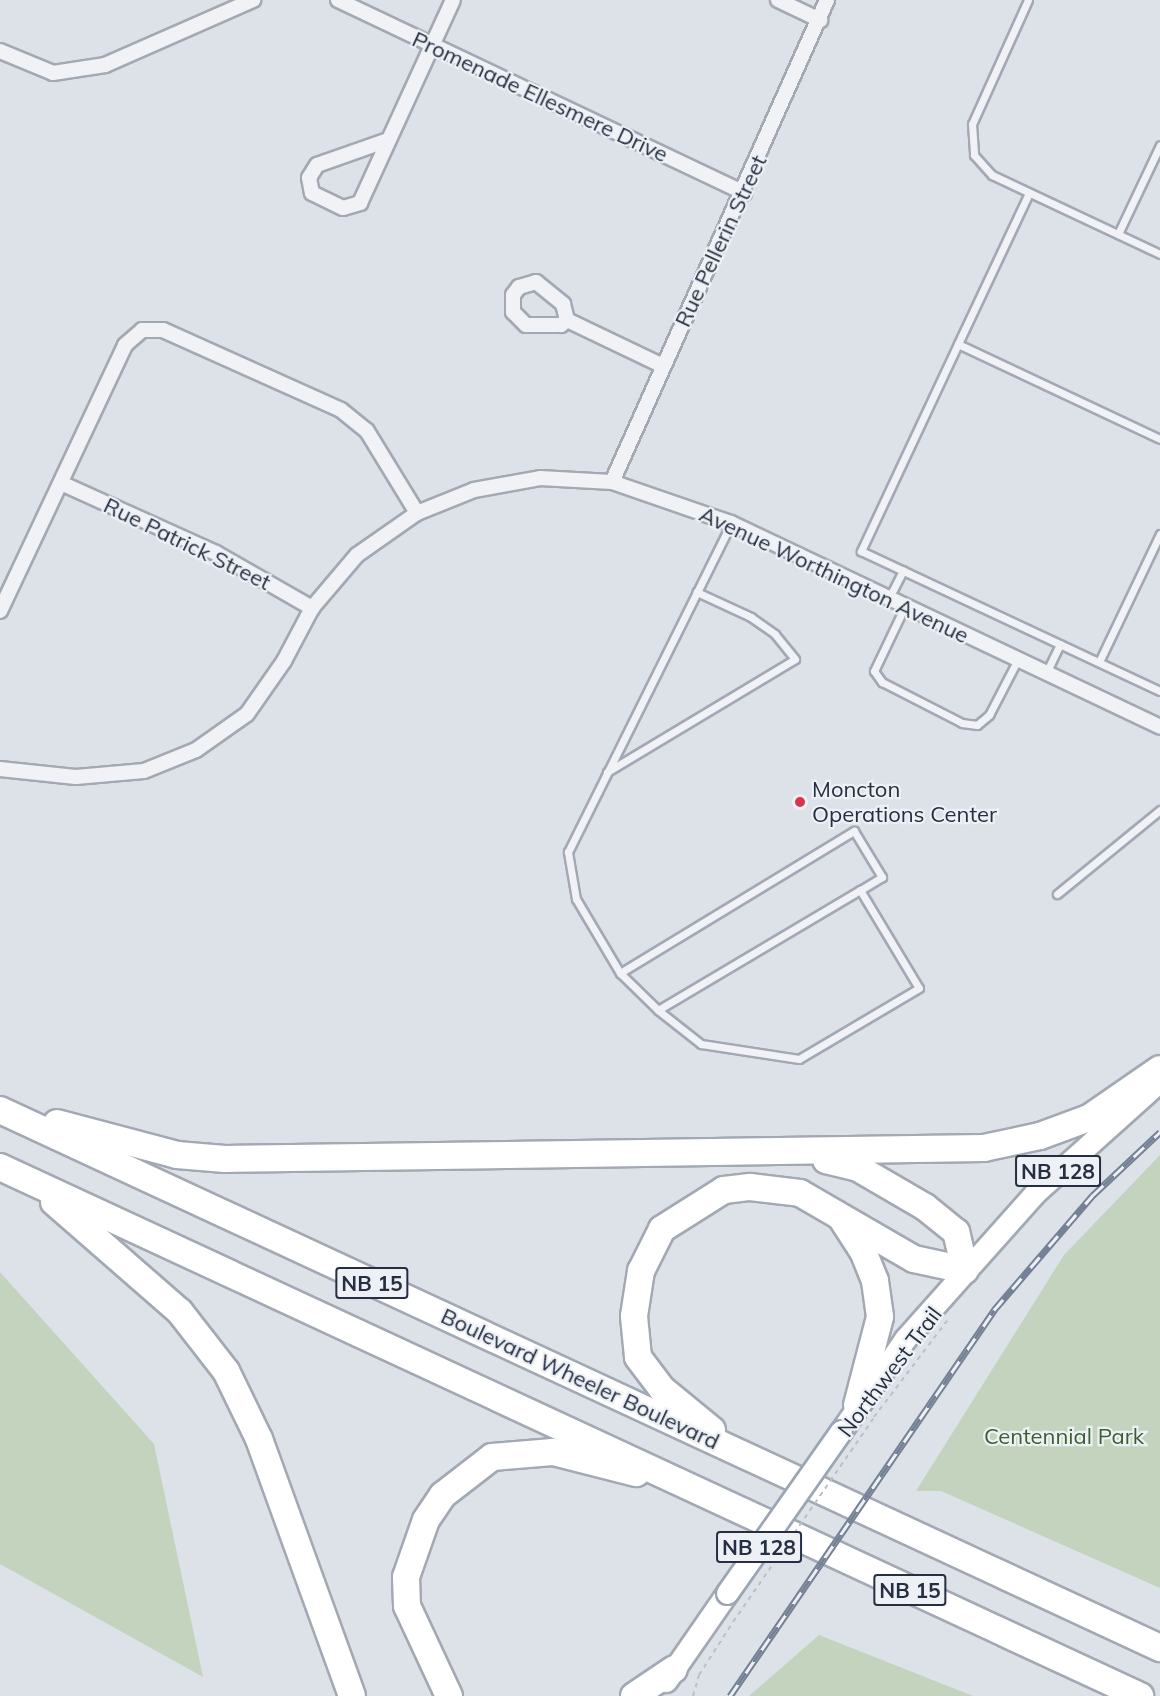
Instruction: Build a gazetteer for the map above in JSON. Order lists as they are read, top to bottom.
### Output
{
  "streets": {
    "highway": ["NB 15", "Boulevard Wheeler Boulevard"],
    "main road": ["NB 128"],
    "street": [
      "Promenade Ellesmere Drive",
      "Rue Pellerin Street",
      "Rue Patrick Street",
      "Avenue Worthington Avenue"
    ],
    "path": ["Northwest Trail"]
  },
  "crossings": [
    ["Promenade Ellesmere Drive", "Rue Pellerin Street"],
    ["Rue Pellerin Street", "Avenue Worthington Avenue"],
    ["Rue Patrick Street", "Avenue Worthington Avenue"],
    ["NB 128", "Northwest Trail"]
  ],
  "parks": ["Centennial Park"],
  "places": ["Moncton Operations Center"]
}
